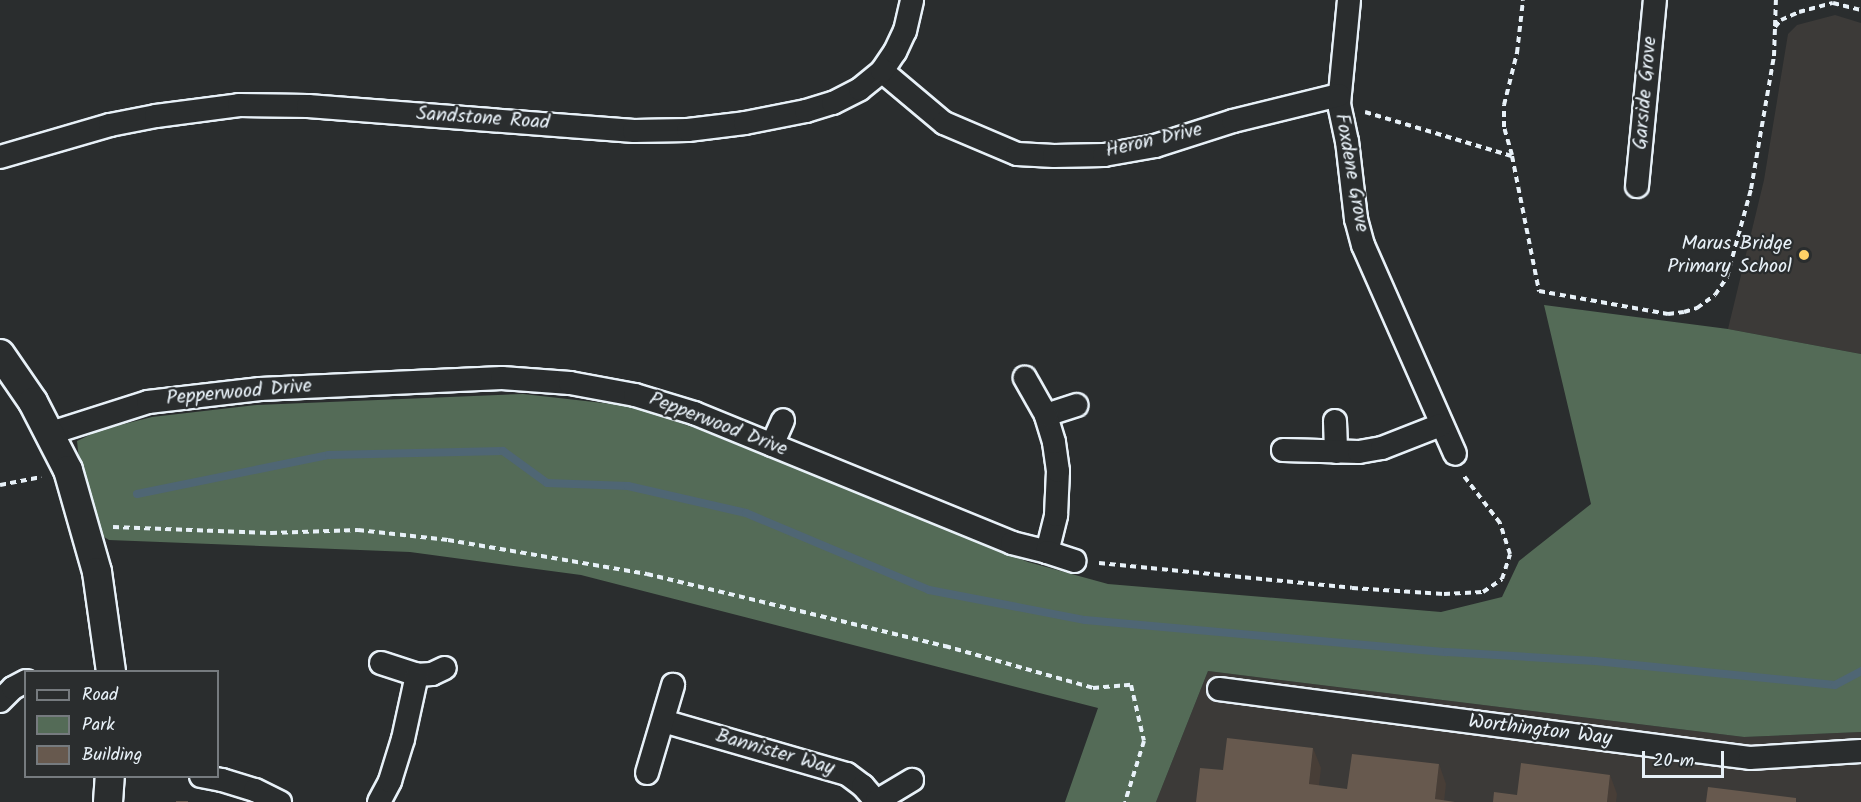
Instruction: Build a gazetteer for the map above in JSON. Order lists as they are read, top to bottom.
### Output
{
  "streets": {
    "street": [
      "Garside Grove",
      "Sandstone Road",
      "Heron Drive",
      "Foxdene Grove",
      "Pepperwood Drive",
      "Worthington Way",
      "Bannister Way"
    ]
  },
  "crossings": [
    ["Sandstone Road", "Heron Drive"],
    ["Heron Drive", "Foxdene Grove"]
  ],
  "places": ["Marus Bridge Primary School"],
  "legend": ["Road", "Park", "Building"],
  "scale_bar": "20 m"
}
